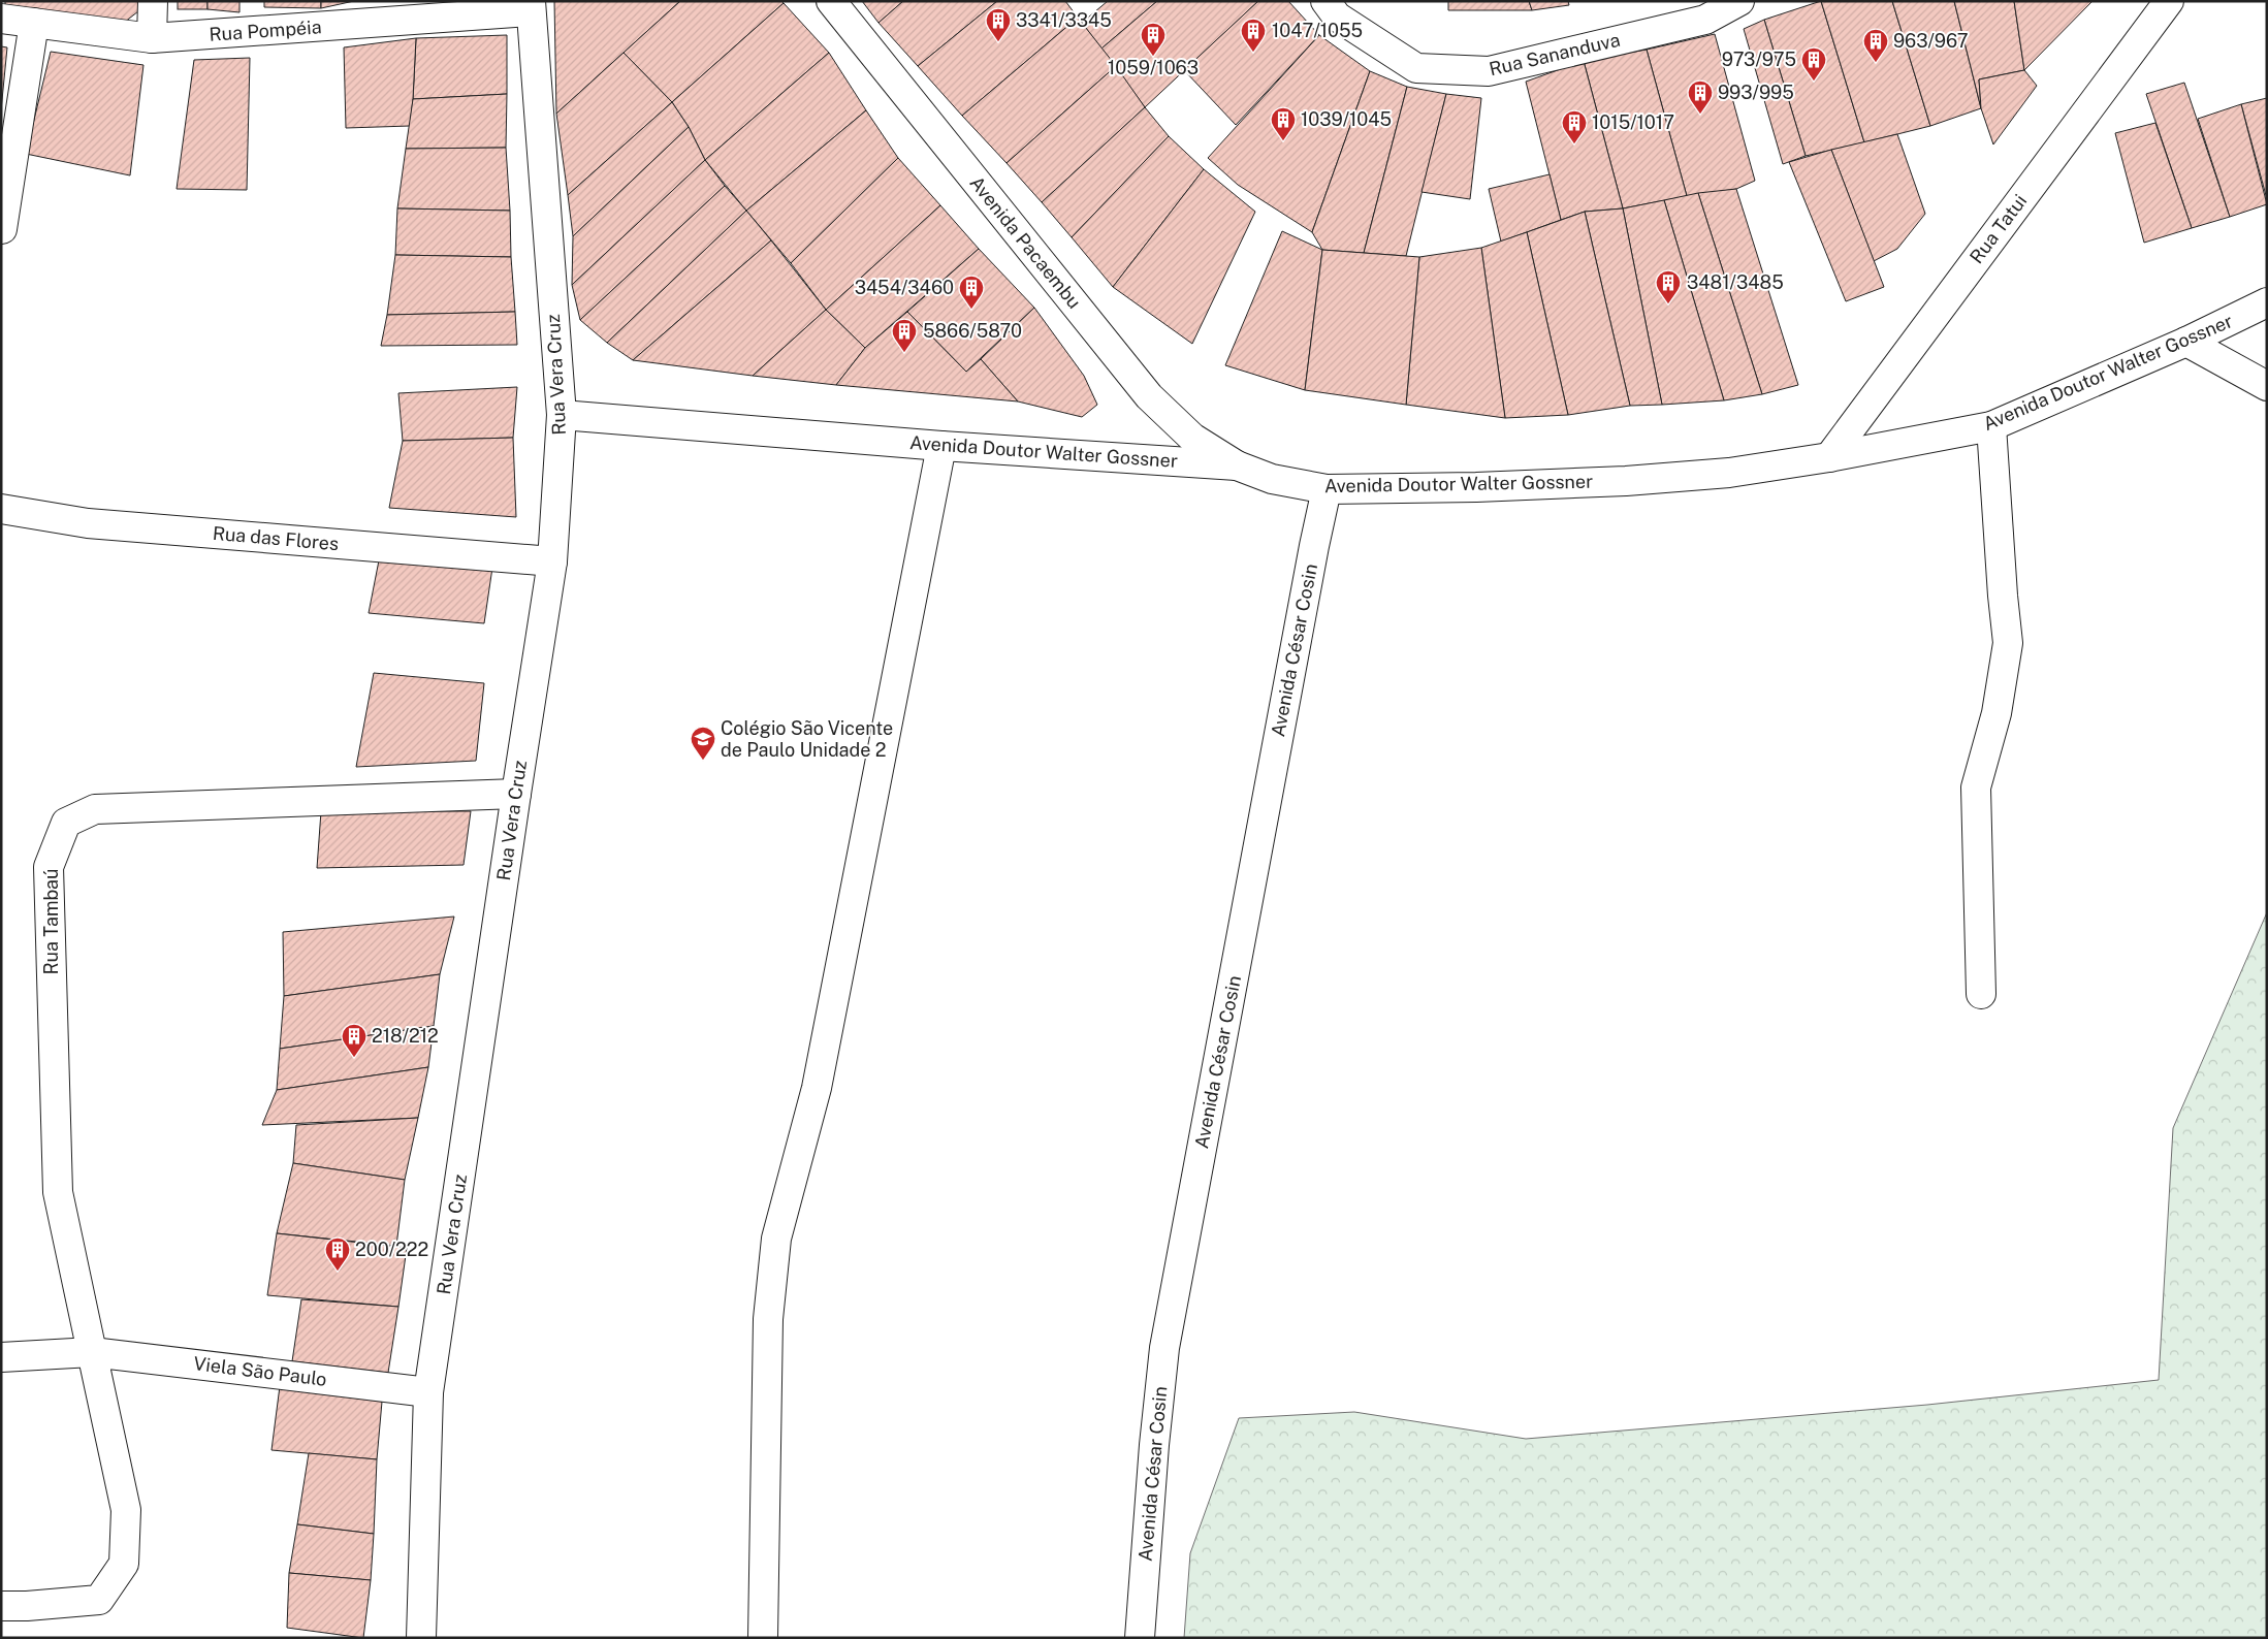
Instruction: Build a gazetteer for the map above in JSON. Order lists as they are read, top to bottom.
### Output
{
  "streets": {
    "street": [
      "Rua Pompéia",
      "Rua Sananduva",
      "Rua Tatui",
      "Avenida Pacaembu",
      "Avenida Doutor Walter Gossner",
      "Rua Vera Cruz",
      "Rua das Flores",
      "Avenida César Cosin",
      "Rua Tambaú",
      "Viela São Paulo"
    ]
  },
  "crossings": [
    ["Rua Pompéia", "Rua Vera Cruz"],
    ["Rua Tatui", "Avenida Doutor Walter Gossner"],
    ["Avenida Pacaembu", "Avenida Doutor Walter Gossner"],
    ["Avenida Doutor Walter Gossner", "Rua Vera Cruz"],
    ["Avenida Doutor Walter Gossner", "Avenida César Cosin"],
    ["Rua Vera Cruz", "Rua das Flores"],
    ["Rua Vera Cruz", "Rua Tambaú"],
    ["Rua Vera Cruz", "Viela São Paulo"],
    ["Rua Tambaú", "Viela São Paulo"]
  ],
  "places": {
    "building": [
      "3341/3345",
      "1047/1055",
      "1059/1063",
      "963/967",
      "973/975",
      "993/995",
      "1039/1045",
      "1015/1017",
      "3481/3485",
      "3454/3460",
      "5866/5870",
      "218/212",
      "200/222"
    ],
    "school or university": ["Colégio São Vicente de Paulo Unidade 2"]
  }
}
